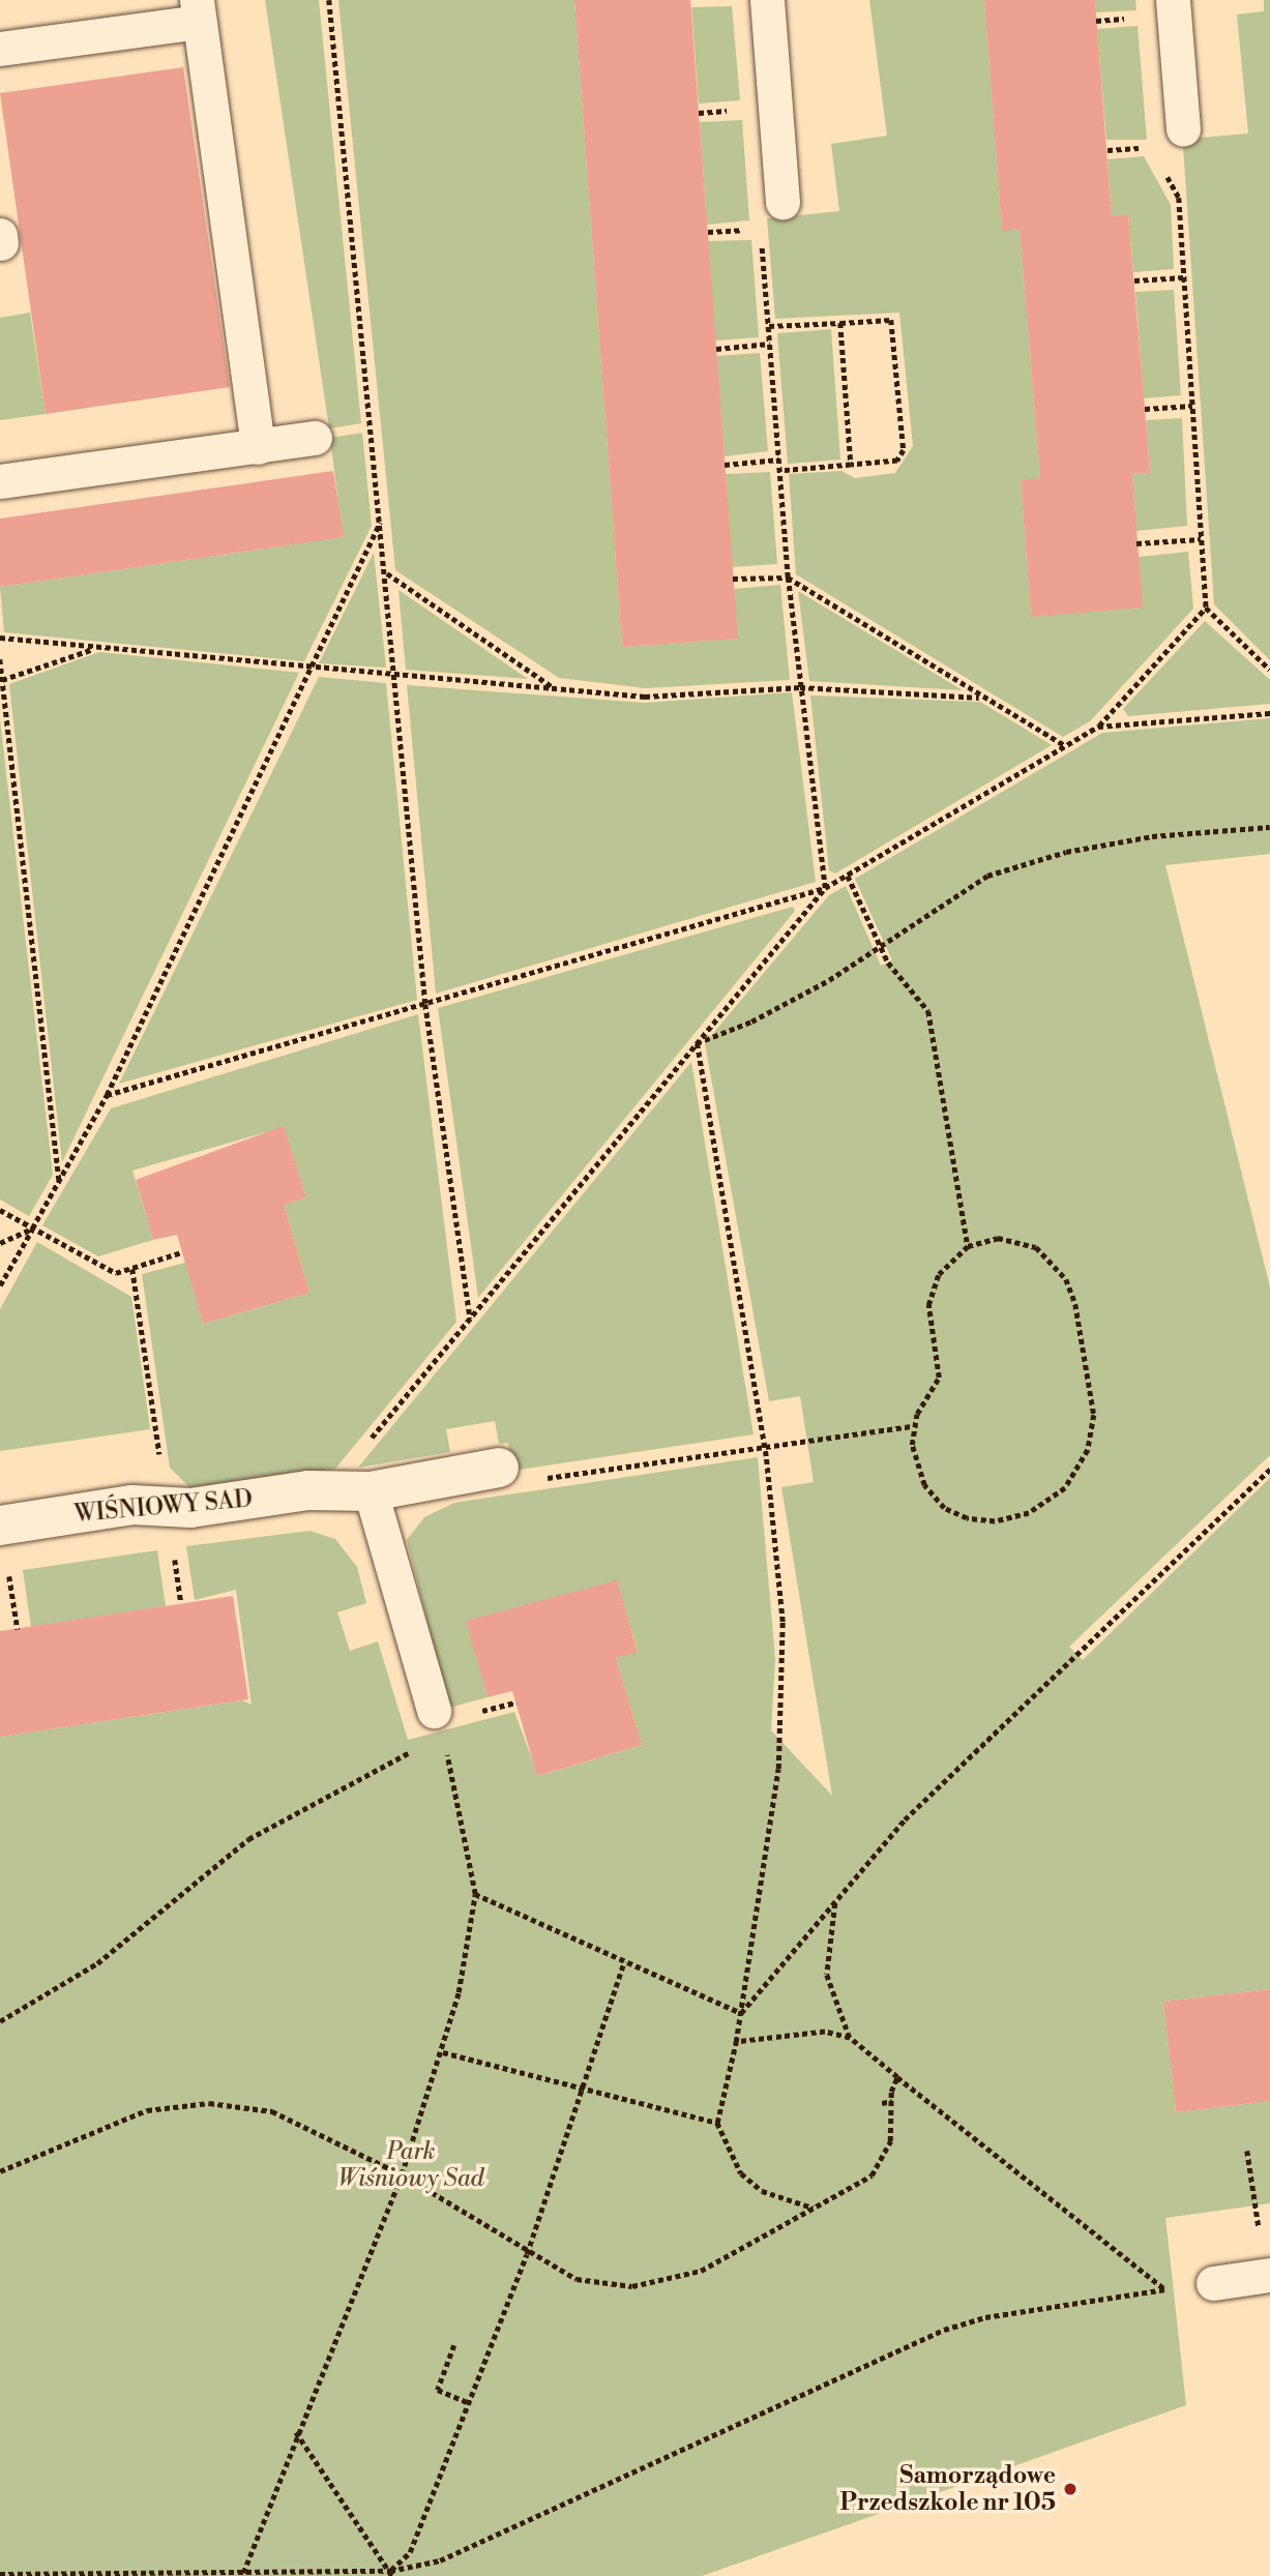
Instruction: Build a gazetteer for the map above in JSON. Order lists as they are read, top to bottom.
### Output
{
  "streets": {
    "street": ["WIŚNIOWY SAD"]
  },
  "parks": ["Park Wiśniowy Sad"],
  "places": ["Samorządowe Przedszkole nr 105"]
}
